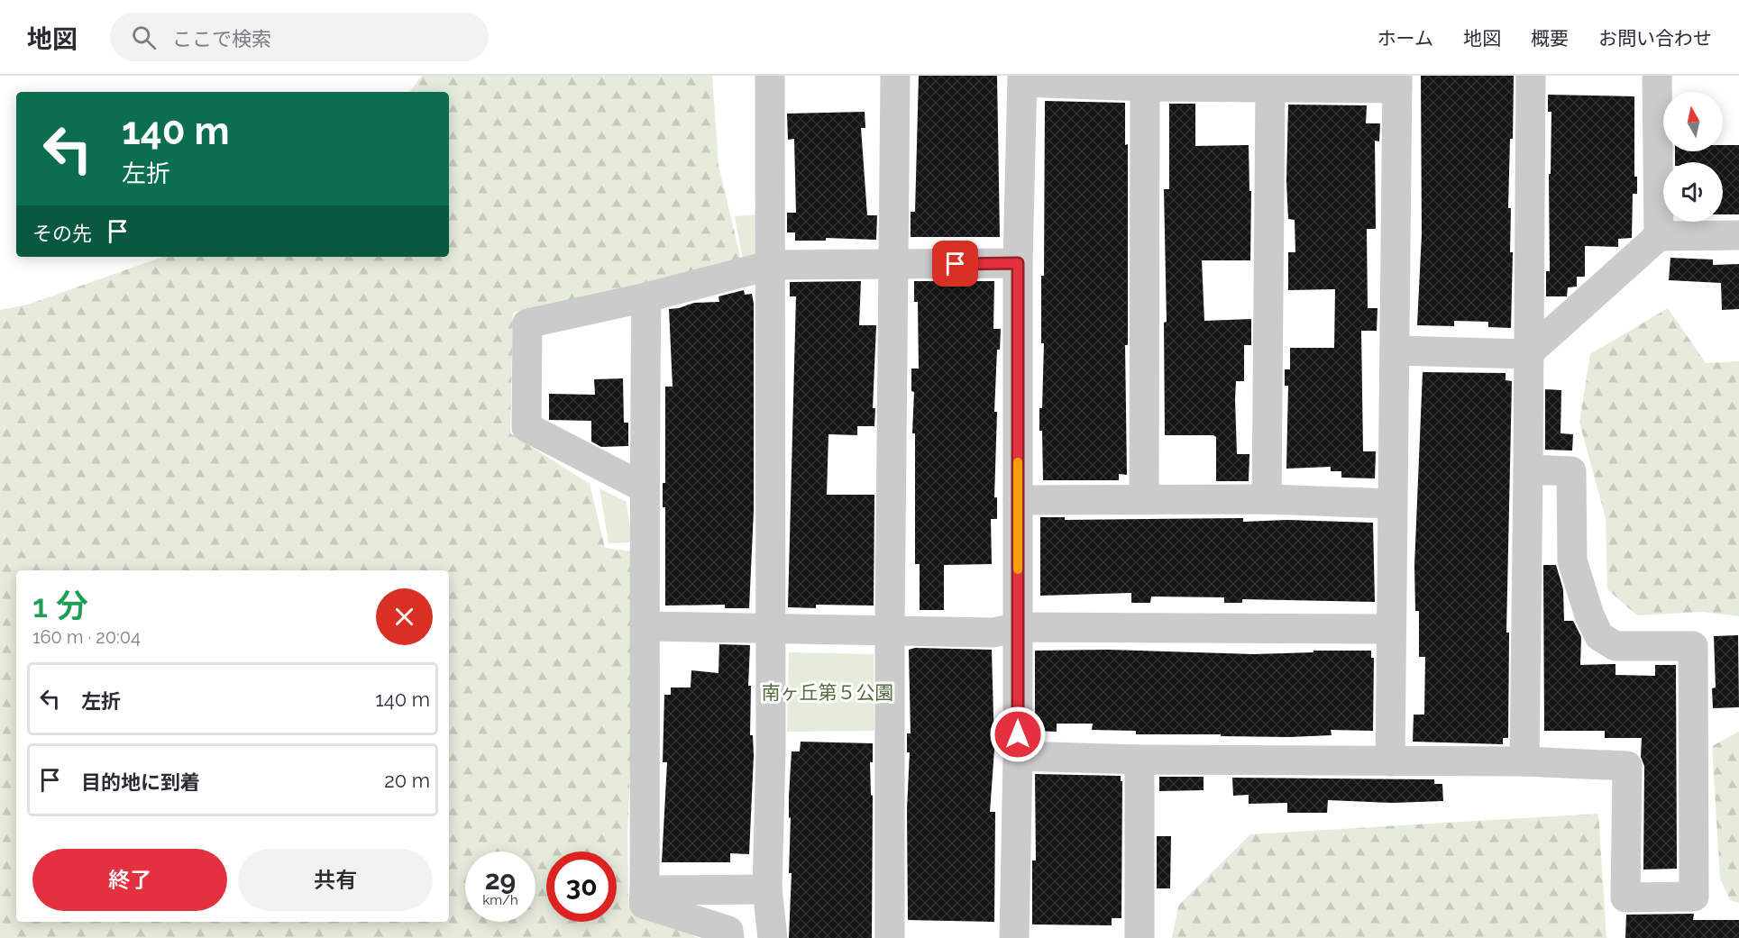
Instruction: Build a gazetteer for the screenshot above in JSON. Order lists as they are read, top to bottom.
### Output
{
  "parks": ["南ヶ丘第５公園"],
  "north": "top",
  "page": {
    "header": "地図",
    "search": "ここで検索",
    "nav": [
      "ホーム",
      "地図",
      "概要",
      "お問い合わせ"
    ],
    "turn": ["140 m", "左折"],
    "then": "その先",
    "heading": ["1 分", "160 m · 20:04"],
    "list": [
      {
        "name": "左折",
        "value": "140 m"
      },
      {
        "name": "目的地に到着",
        "value": "20 m"
      }
    ],
    "buttons": ["終了", "共有"],
    "speed": "29 km/h",
    "limit": "30"
  }
}
